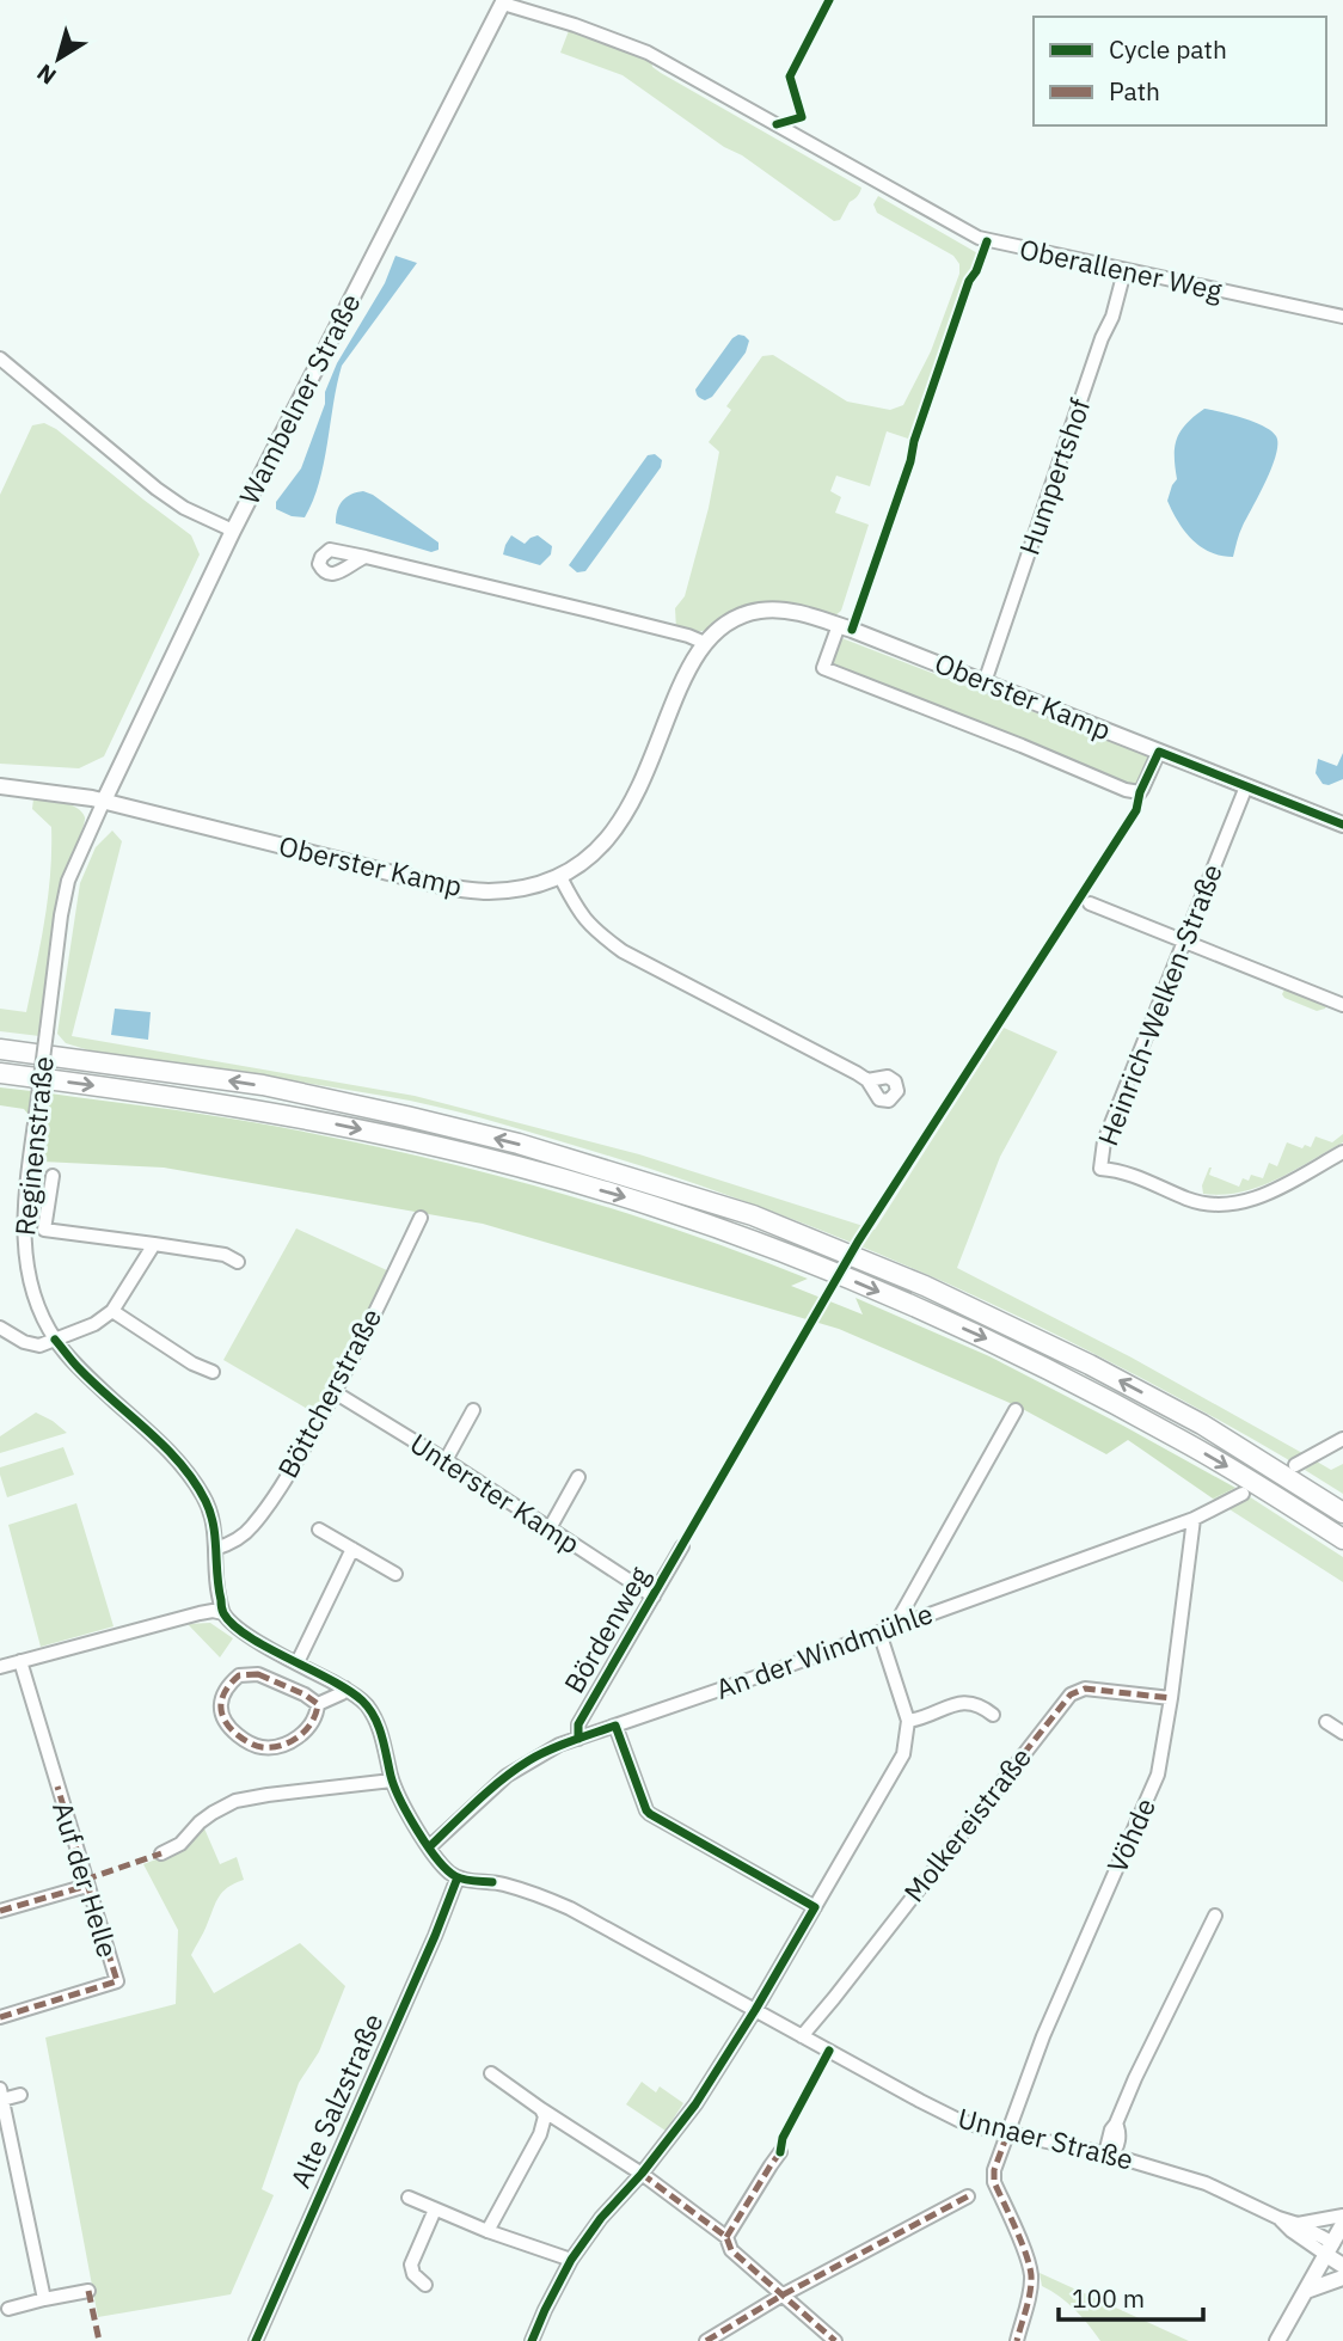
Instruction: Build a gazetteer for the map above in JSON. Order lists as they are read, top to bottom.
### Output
{
  "streets": {
    "main road": ["Wambelner Straße", "Oberster Kamp", "Unnaer Straße"],
    "street": [
      "Oberallener Weg",
      "Humpertshof",
      "Heinrich-Welken-Straße",
      "Reginenstraße",
      "Böttcherstraße",
      "Unterster Kamp",
      "Bördenweg",
      "An der Windmühle",
      "Molkereistraße",
      "Vöhde",
      "Auf der Helle",
      "Alte Salzstraße"
    ]
  },
  "crossings": [
    ["Oberallener Weg", "Wambelner Straße"],
    ["Oberallener Weg", "Humpertshof"],
    ["Wambelner Straße", "Oberster Kamp"],
    ["Wambelner Straße", "Reginenstraße"],
    ["Humpertshof", "Oberster Kamp"],
    ["Oberster Kamp", "Heinrich-Welken-Straße"],
    ["Oberster Kamp", "Reginenstraße"],
    ["Reginenstraße", "Böttcherstraße"],
    ["Böttcherstraße", "Unterster Kamp"],
    ["Unterster Kamp", "Bördenweg"],
    ["Bördenweg", "An der Windmühle"],
    ["An der Windmühle", "Vöhde"],
    ["Molkereistraße", "Vöhde"],
    ["Molkereistraße", "Unnaer Straße"],
    ["Vöhde", "Unnaer Straße"],
    ["Alte Salzstraße", "Unnaer Straße"]
  ],
  "legend": ["Cycle path", "Path"],
  "scale_bar": "100 m",
  "north": "bottom left"
}
